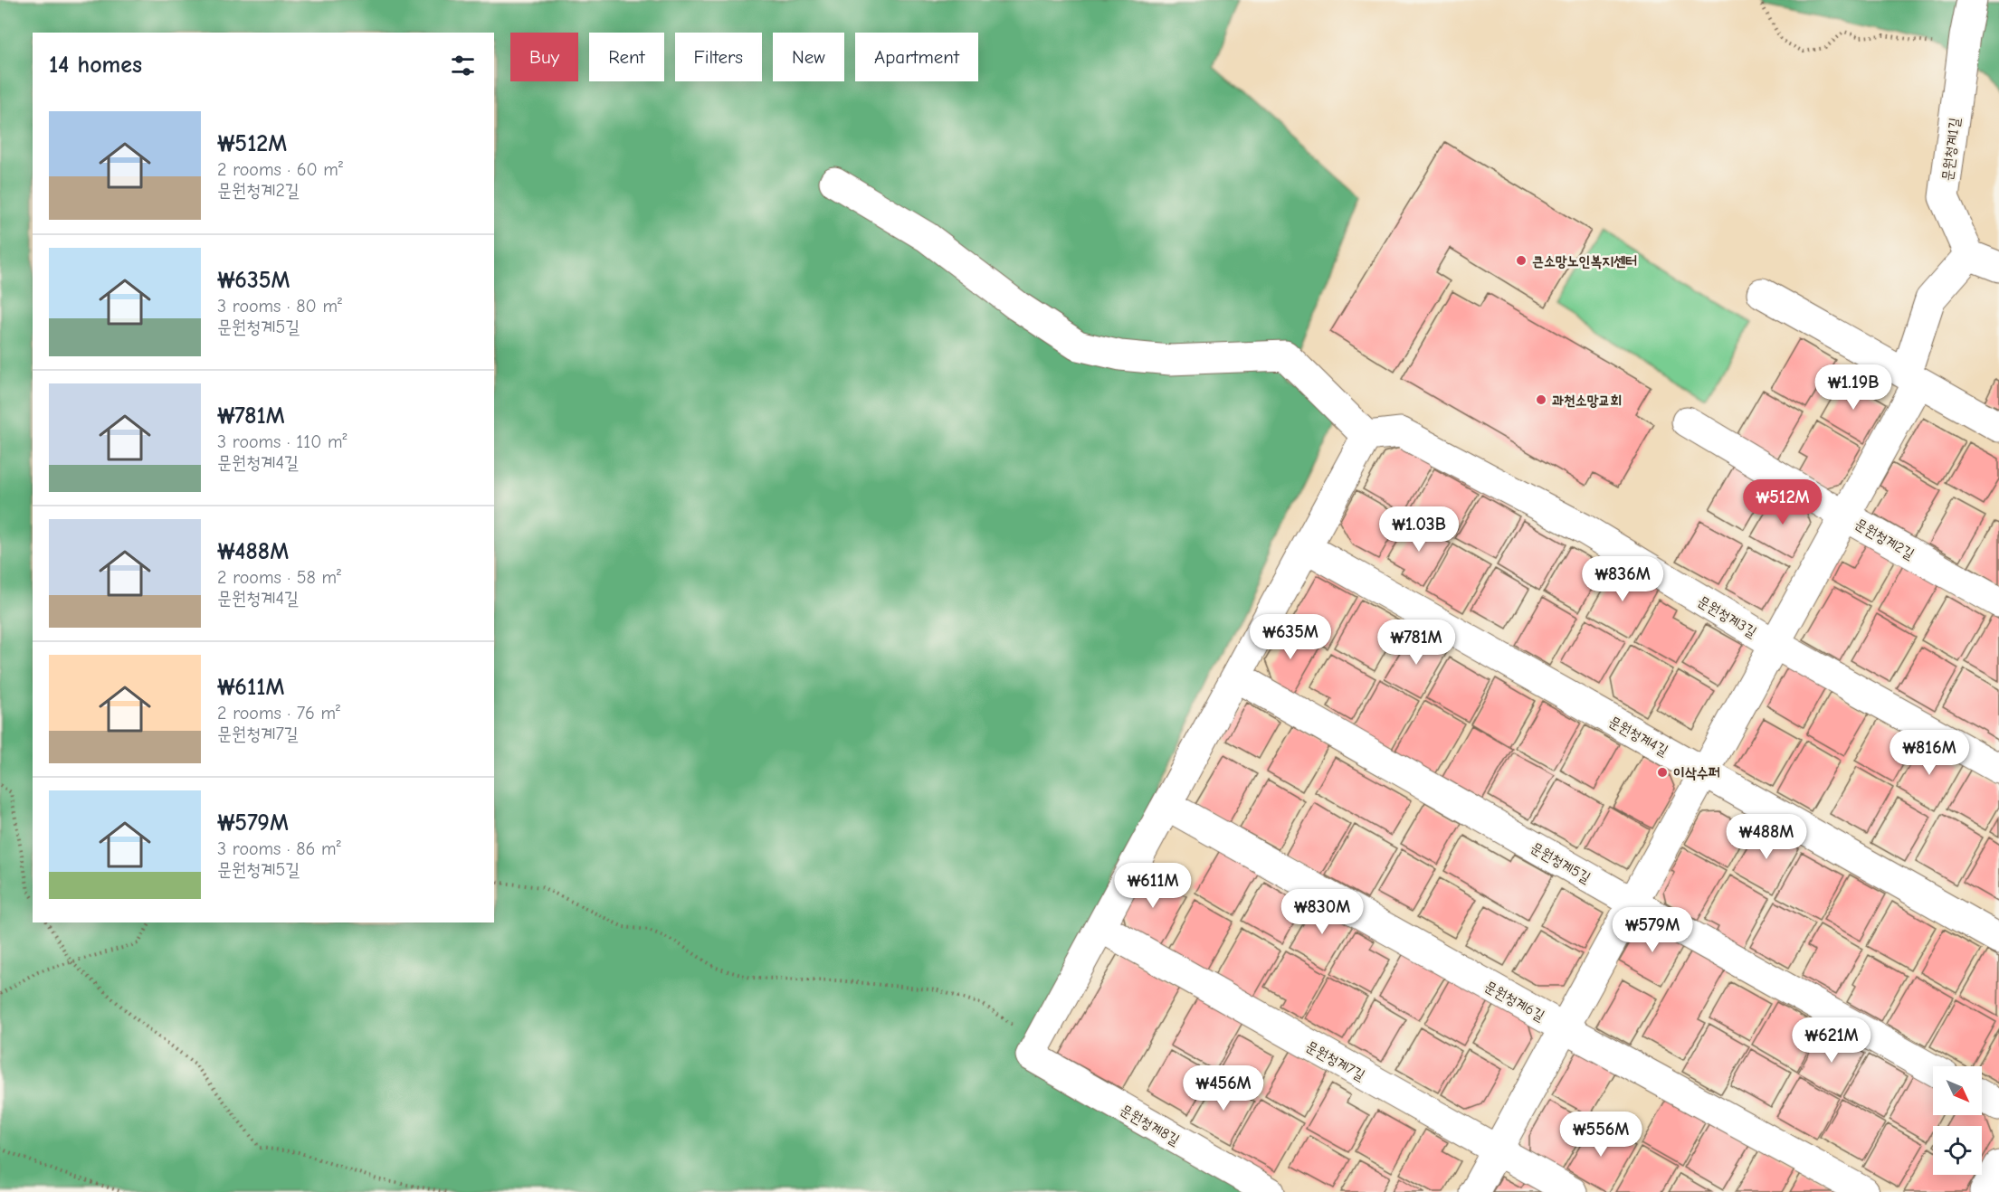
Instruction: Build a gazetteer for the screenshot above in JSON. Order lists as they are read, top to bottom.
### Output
{
  "streets": {
    "street": [
      "문원청계1길",
      "문원청계2길",
      "문원청계3길",
      "문원청계4길",
      "문원청계5길",
      "문원청계6길",
      "문원청계7길",
      "문원청계8길"
    ]
  },
  "places": ["큰소망노인복지센터", "과천소망교회", "이삭수퍼"],
  "north": "bottom right",
  "page": {
    "chip": [
      "Buy",
      "Rent",
      "Filters",
      "New",
      "Apartment"
    ],
    "heading": "14 homes",
    "list": [
      {
        "name": "₩512M",
        "note": "2 rooms · 60 m² · 문원청계2길"
      },
      {
        "name": "₩635M",
        "note": "3 rooms · 80 m² · 문원청계5길"
      },
      {
        "name": "₩781M",
        "note": "3 rooms · 110 m² · 문원청계4길"
      },
      {
        "name": "₩488M",
        "note": "2 rooms · 58 m² · 문원청계4길"
      },
      {
        "name": "₩611M",
        "note": "2 rooms · 76 m² · 문원청계7길"
      },
      {
        "name": "₩579M",
        "note": "3 rooms · 86 m² · 문원청계5길"
      }
    ],
    "price": [
      "₩1.19B",
      "₩512M",
      "₩1.03B",
      "₩836M",
      "₩635M",
      "₩781M",
      "₩816M",
      "₩488M",
      "₩611M",
      "₩830M",
      "₩579M",
      "₩621M",
      "₩456M",
      "₩556M"
    ]
  }
}
